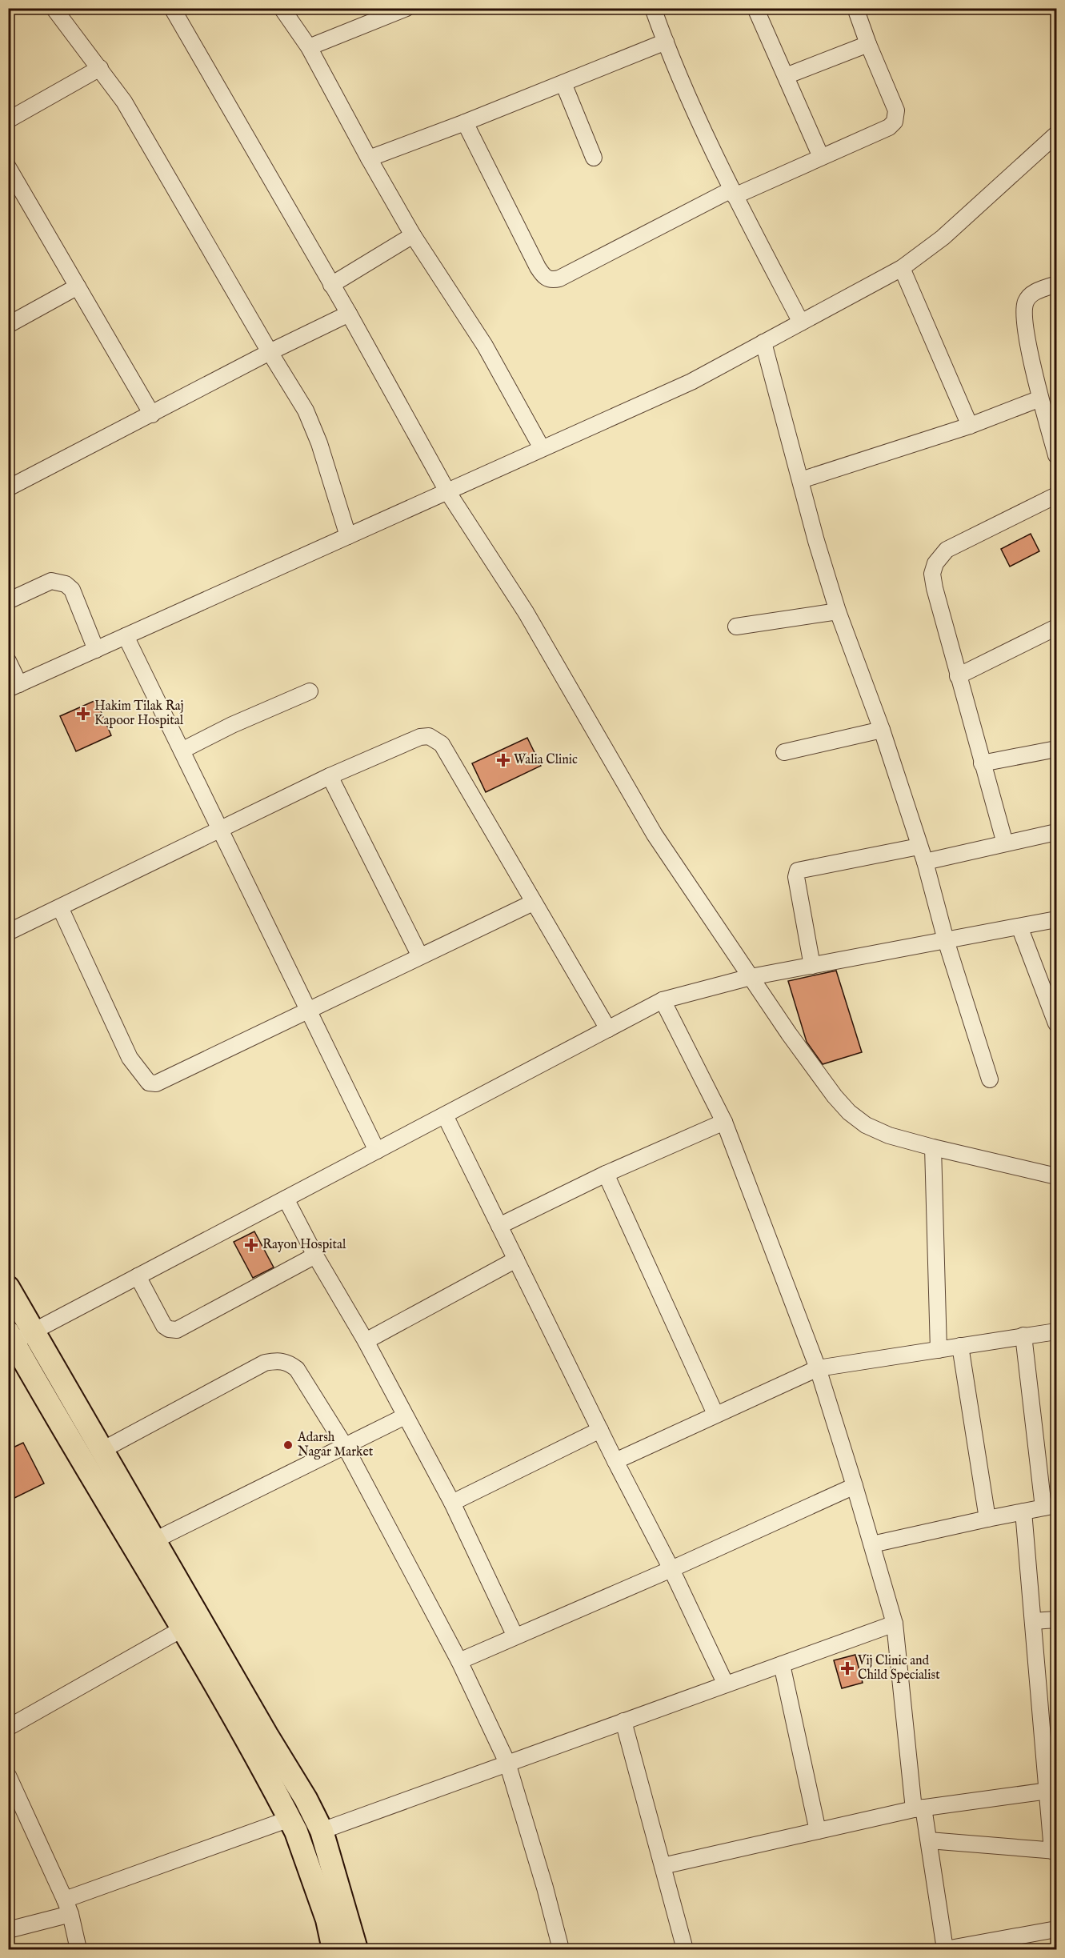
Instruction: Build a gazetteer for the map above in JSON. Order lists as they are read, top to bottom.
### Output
{
  "places": {
    "health": [
      "Hakim Tilak Raj Kapoor Hospital",
      "Walia Clinic",
      "Rayon Hospital",
      "Vij Clinic and Child Specialist"
    ],
    "other": ["Adarsh Nagar Market"]
  }
}
